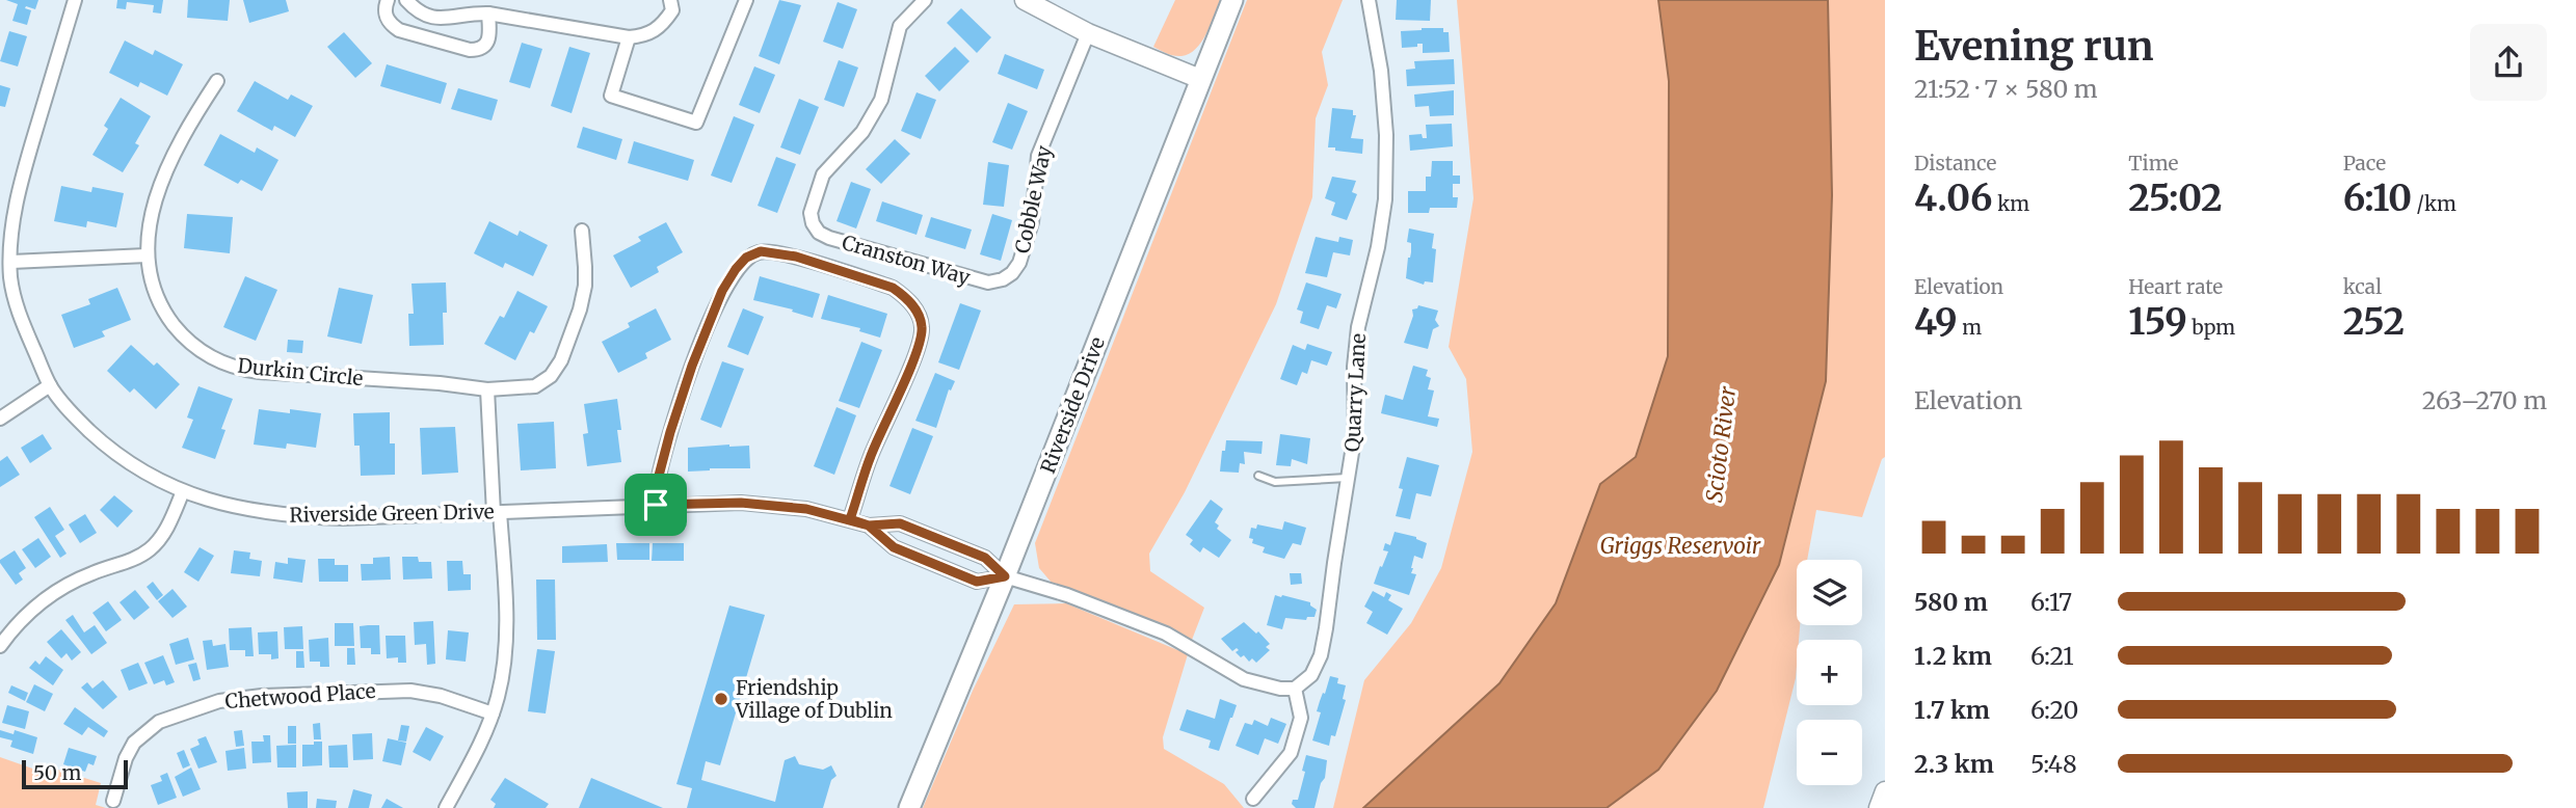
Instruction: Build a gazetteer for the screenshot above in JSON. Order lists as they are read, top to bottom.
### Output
{
  "streets": {
    "main road": ["Riverside Drive"],
    "street": [
      "Cobble Way",
      "Cranston Way",
      "Durkin Circle",
      "Quarry Lane",
      "Riverside Green Drive",
      "Chetwood Place"
    ]
  },
  "crossings": [
    ["Cobble Way", "Cranston Way"],
    ["Riverside Drive", "Riverside Green Drive"]
  ],
  "water": ["Scioto River", "Griggs Reservoir"],
  "places": ["Friendship Village of Dublin"],
  "scale_bar": "50 m",
  "page": {
    "heading": ["Evening run", "21:52 · 7 × 580 m"],
    "stats": [
      ["Distance", "4.06 km"],
      ["Time", "25:02"],
      ["Pace", "6:10 /km"],
      ["Elevation", "49 m"],
      ["Heart rate", "159 bpm"],
      ["kcal", "252"]
    ],
    "chart": ["Elevation", "263–270 m"],
    "map_buttons": ["+", "−"],
    "list": [
      {
        "name": "580 m",
        "note": "6:17"
      },
      {
        "name": "1.2 km",
        "note": "6:21"
      },
      {
        "name": "1.7 km",
        "note": "6:20"
      },
      {
        "name": "2.3 km",
        "note": "5:48"
      }
    ],
    "scale": "50 m"
  }
}
